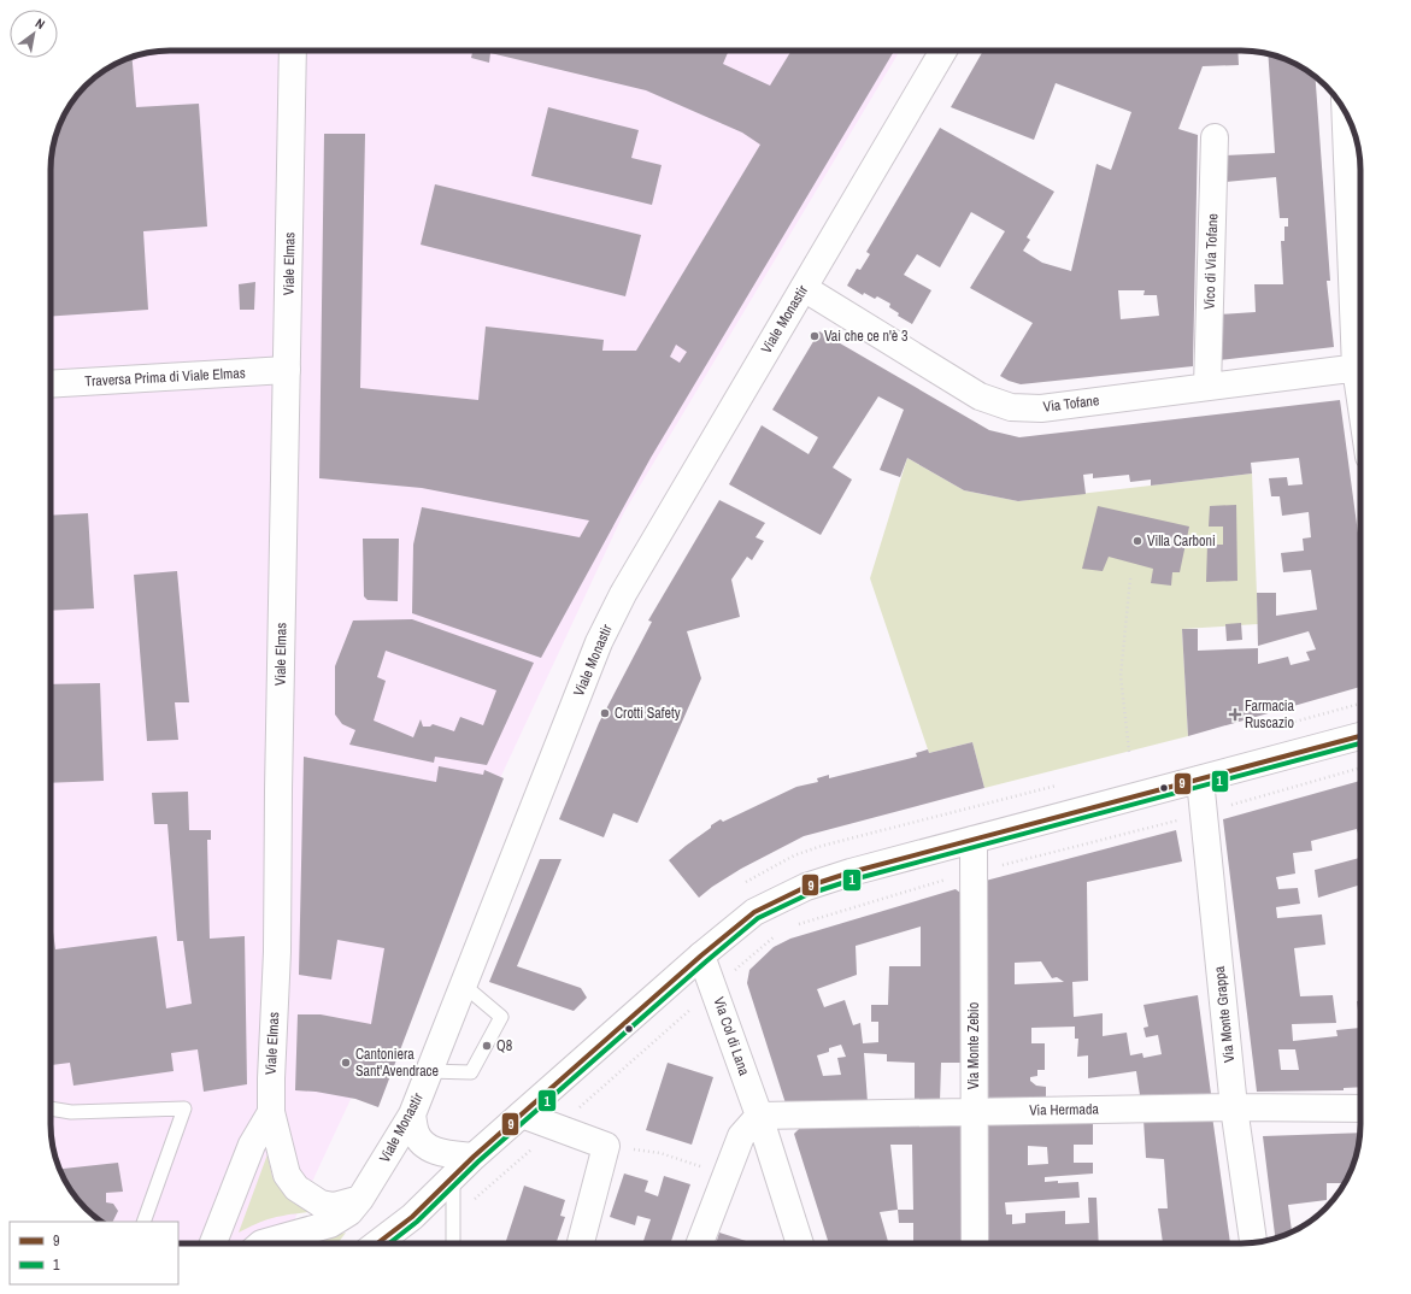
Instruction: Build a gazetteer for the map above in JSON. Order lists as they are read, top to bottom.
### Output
{
  "streets": {
    "street": [
      "Vico di Via Tofane",
      "Viale Elmas",
      "Viale Monastir",
      "Traversa Prima di Viale Elmas",
      "Via Tofane",
      "Via Monte Grappa",
      "Via Col di Lana",
      "Via Monte Zebio",
      "Via Hermada"
    ]
  },
  "crossings": [
    ["Vico di Via Tofane", "Via Tofane"],
    ["Viale Elmas", "Viale Monastir"],
    ["Viale Elmas", "Traversa Prima di Viale Elmas"],
    ["Viale Monastir", "Via Tofane"],
    ["Via Monte Grappa", "Via Hermada"],
    ["Via Col di Lana", "Via Hermada"],
    ["Via Monte Zebio", "Via Hermada"]
  ],
  "places": {
    "other": [
      "Vai che ce n'è 3",
      "Villa Carboni",
      "Crotti Safety",
      "Q8",
      "Cantoniera Sant'Avendrace"
    ],
    "health": ["Farmacia Ruscazio"]
  },
  "lines": ["transit line 9", "transit line 1"],
  "legend": ["9", "1"],
  "north": "top right"
}
